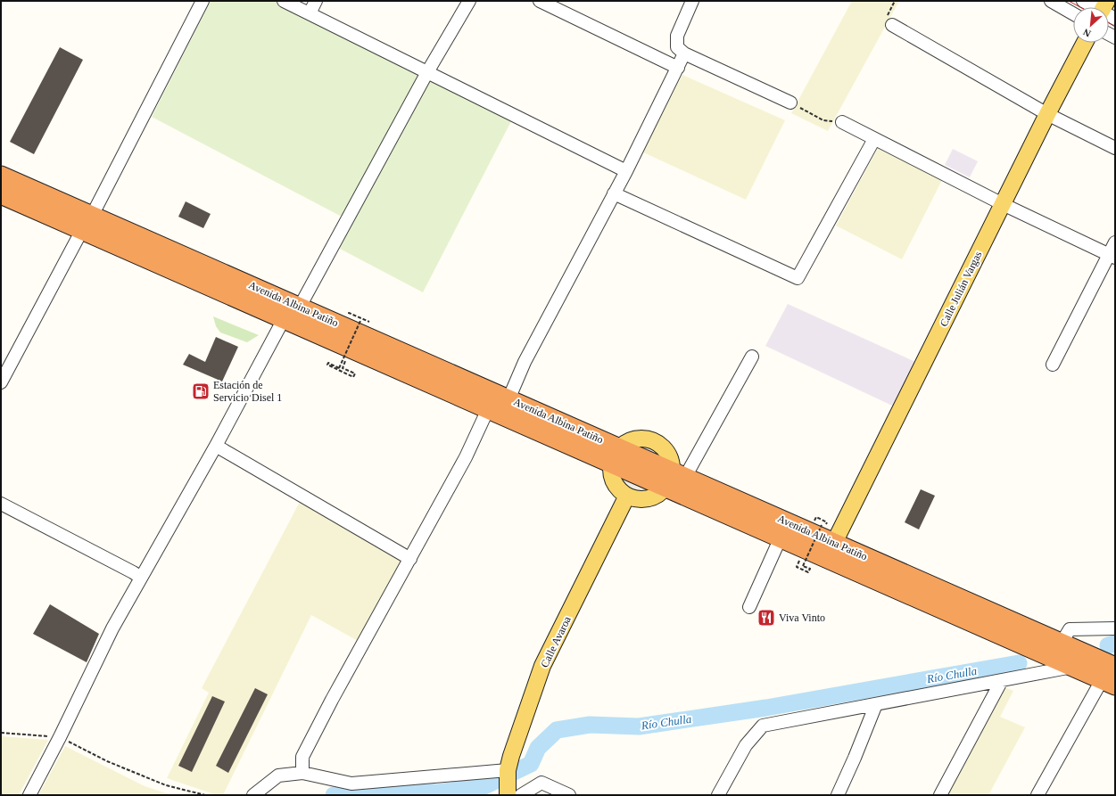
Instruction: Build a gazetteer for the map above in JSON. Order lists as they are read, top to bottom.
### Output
{
  "streets": {
    "highway": ["Avenida Albina Patiño"],
    "main road": ["Calle Julián Vargas", "Calle Avaroa"]
  },
  "crossings": [
    ["Calle Julián Vargas", "Avenida Albina Patiño"]
  ],
  "water": ["Río Chulla"],
  "places": {
    "fuel station": ["Estación de Servicio Disel 1"],
    "restaurant": ["Viva Vinto"]
  },
  "north": "bottom left"
}
